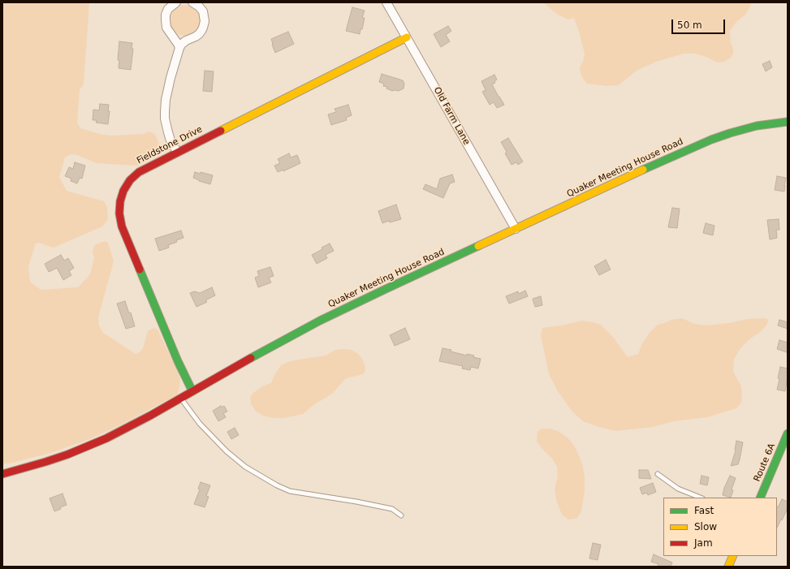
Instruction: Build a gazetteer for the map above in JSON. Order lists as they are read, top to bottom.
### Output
{
  "streets": {
    "main road": ["Fieldstone Drive", "Quaker Meeting House Road", "Route 6A"],
    "street": ["Old Farm Lane"]
  },
  "crossings": [
    ["Old Farm Lane", "Fieldstone Drive"],
    ["Old Farm Lane", "Quaker Meeting House Road"],
    ["Fieldstone Drive", "Quaker Meeting House Road"]
  ],
  "legend": ["Fast", "Slow", "Jam"],
  "scale_bar": "50 m"
}
